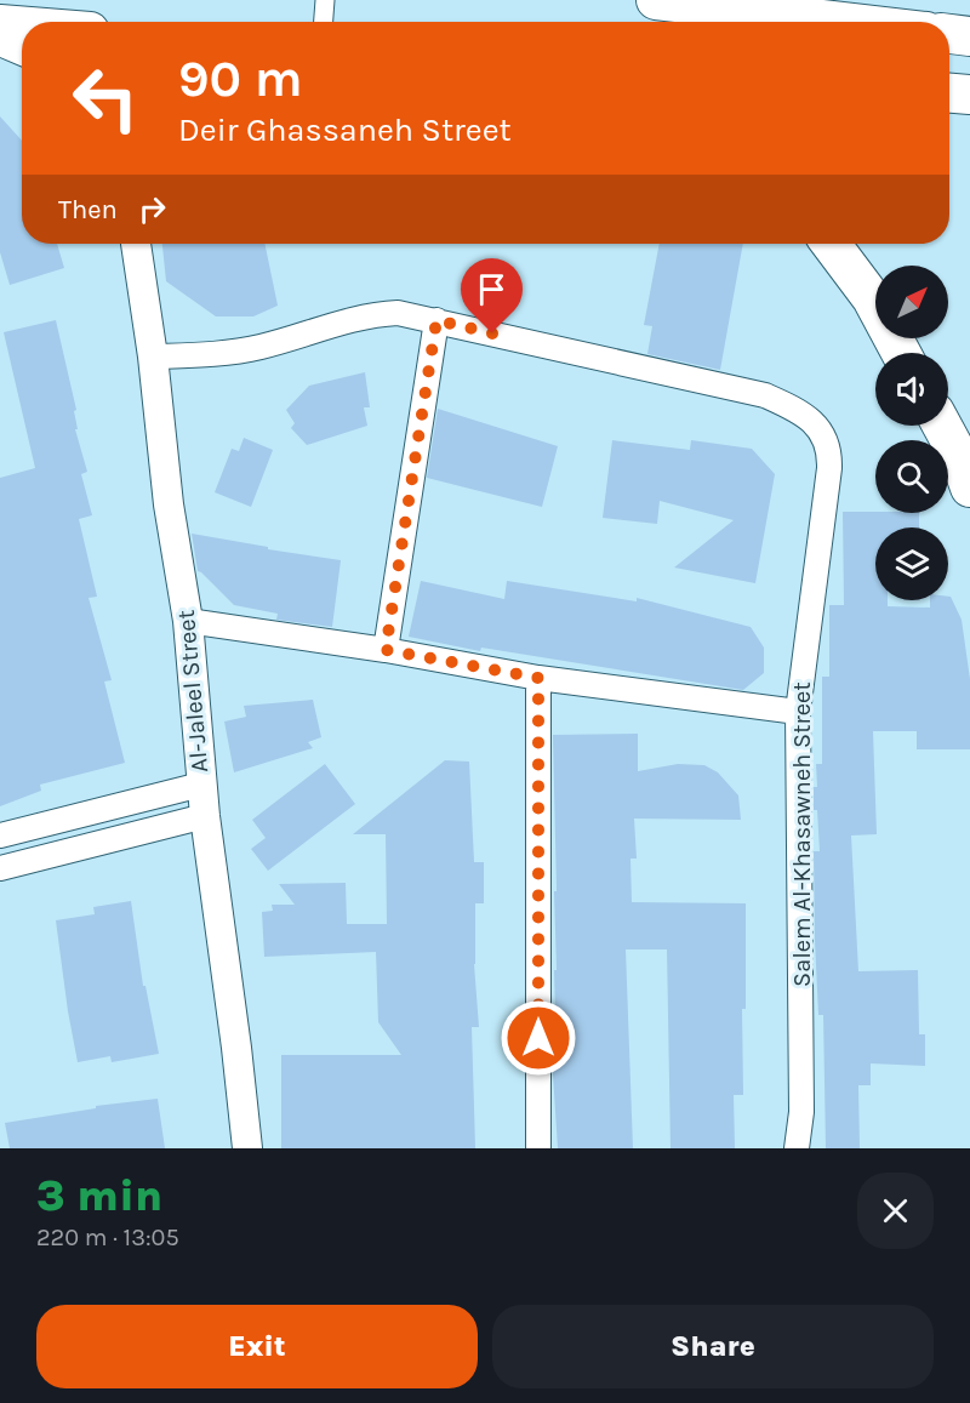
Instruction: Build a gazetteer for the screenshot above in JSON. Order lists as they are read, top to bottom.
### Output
{
  "streets": {
    "street": ["Al-Jaleel Street", "Salem Al-Khasawneh Street"]
  },
  "crossings": [
    ["Al-Jaleel Street", "Salem Al-Khasawneh Street"]
  ],
  "north": "top right",
  "page": {
    "turn": ["90 m", "Deir Ghassaneh Street"],
    "then": "Then",
    "heading": ["3 min", "220 m · 13:05"],
    "buttons": ["Exit", "Share"]
  }
}
